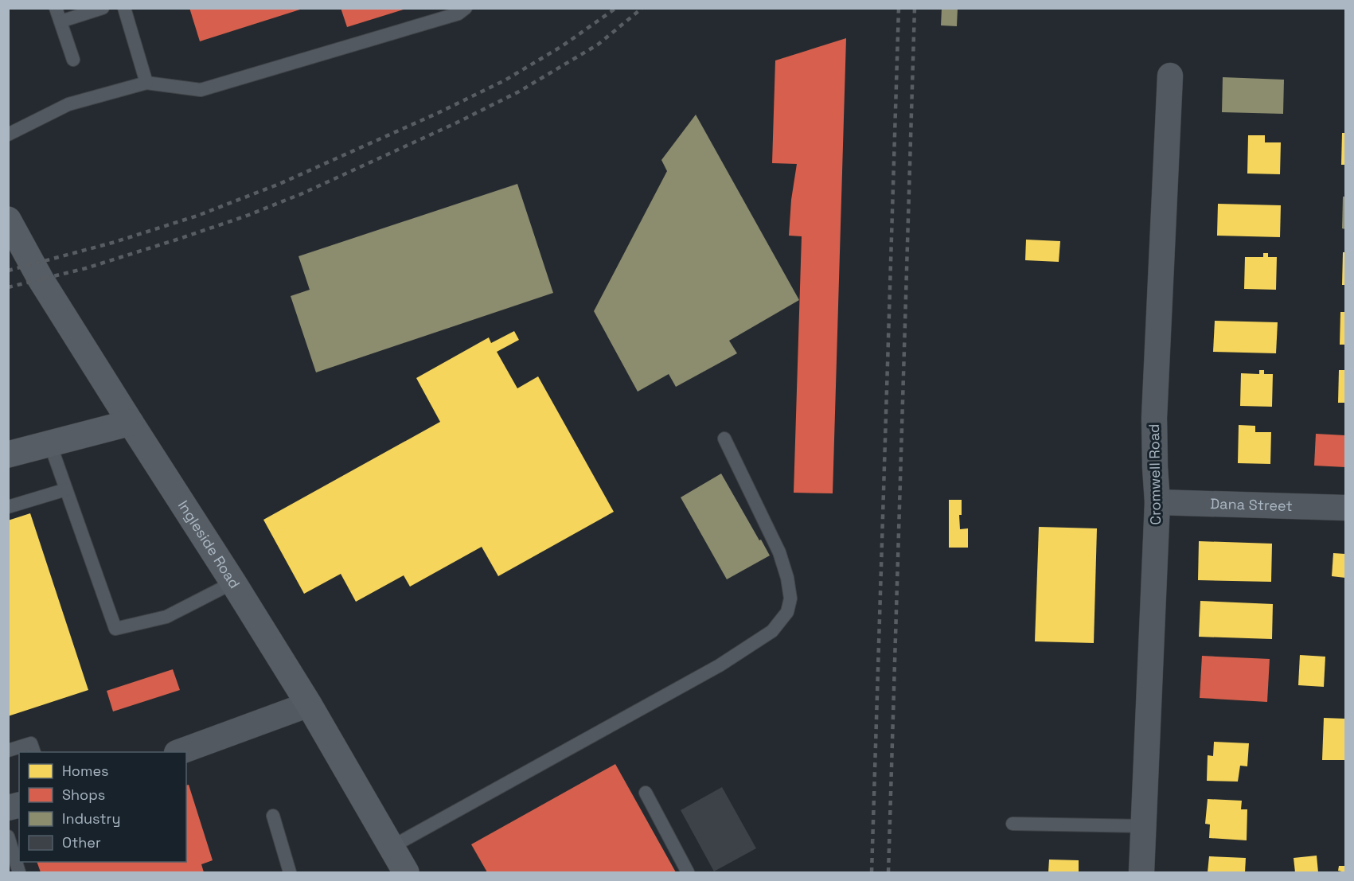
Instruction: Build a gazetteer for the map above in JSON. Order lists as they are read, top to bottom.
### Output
{
  "streets": {
    "street": ["Cromwell Road", "Dana Street", "Ingleside Road"]
  },
  "crossings": [
    ["Cromwell Road", "Dana Street"]
  ],
  "legend": [
    "Homes",
    "Shops",
    "Industry",
    "Other"
  ]
}
